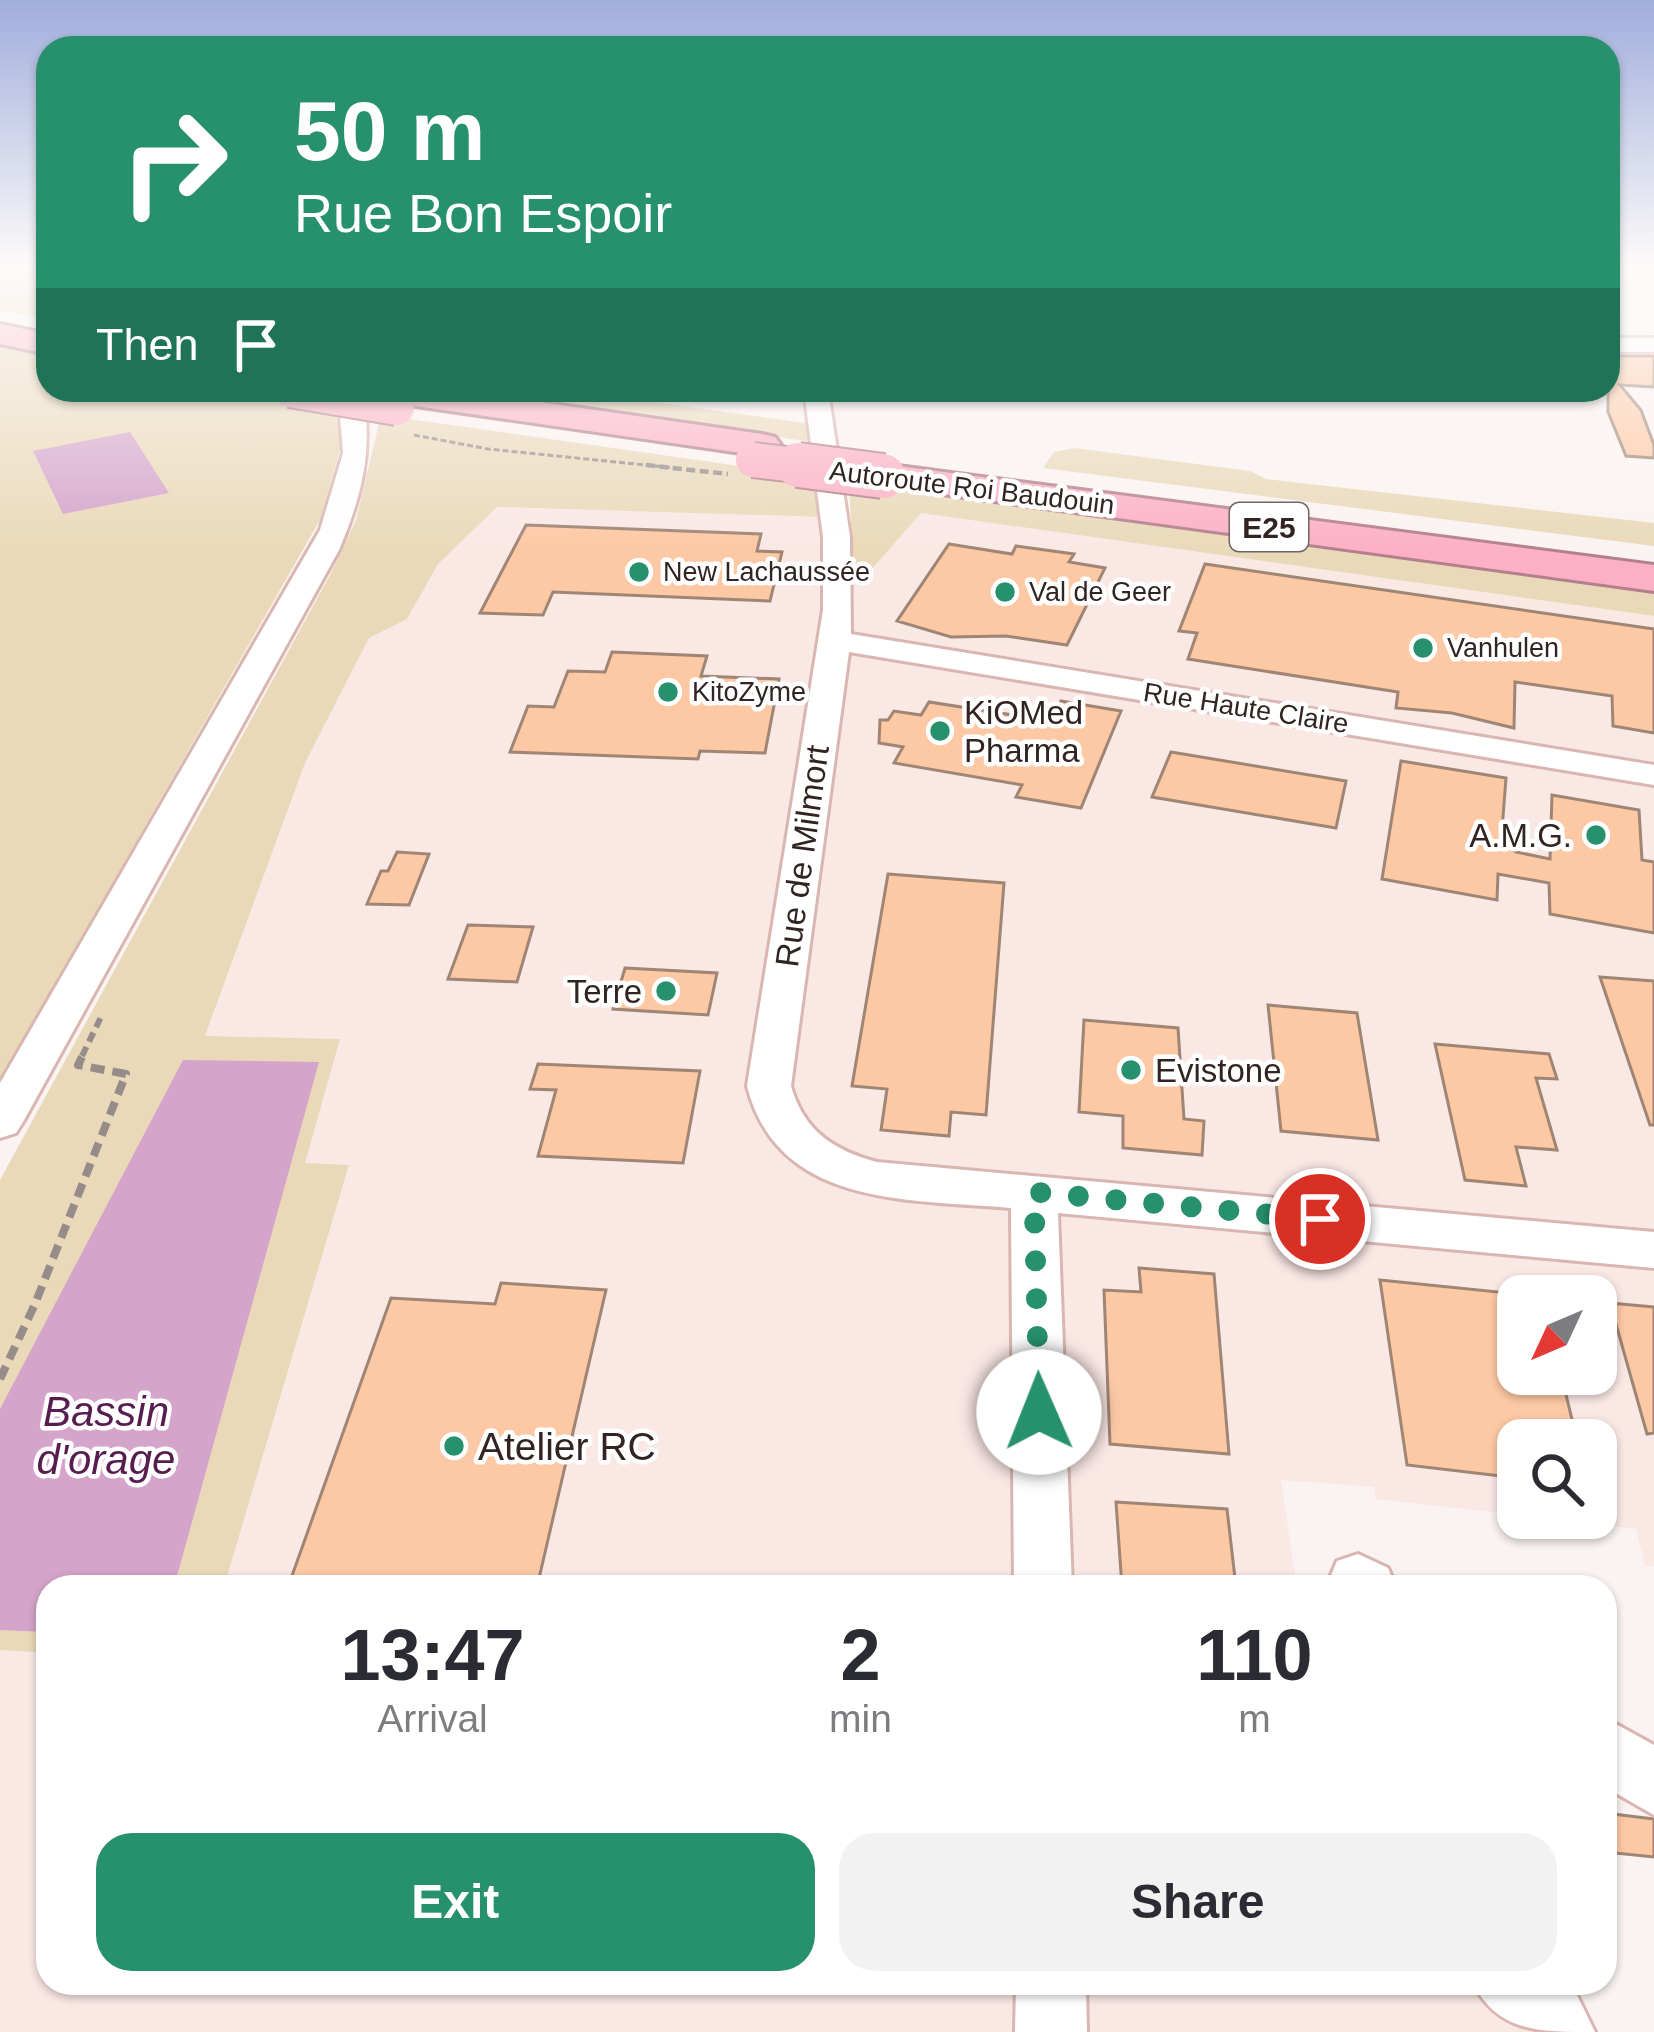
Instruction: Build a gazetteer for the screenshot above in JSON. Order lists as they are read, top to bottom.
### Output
{
  "streets": {
    "highway": ["Autoroute Roi Baudouin", "E25"],
    "street": ["Rue Haute Claire", "Rue de Milmort"]
  },
  "crossings": [
    ["Rue Haute Claire", "Rue de Milmort"]
  ],
  "water": ["Bassin d'orage"],
  "places": [
    "New Lachaussée",
    "Val de Geer",
    "Vanhulen",
    "KitoZyme",
    "KiOMed Pharma",
    "A.M.G.",
    "Terre",
    "Evistone",
    "Atelier RC"
  ],
  "north": "bottom left",
  "page": {
    "turn": ["50 m", "Rue Bon Espoir"],
    "then": "Then",
    "eta": [
      "13:47",
      "Arrival",
      "2",
      "min",
      "110",
      "m"
    ],
    "buttons": ["Exit", "Share"]
  }
}
